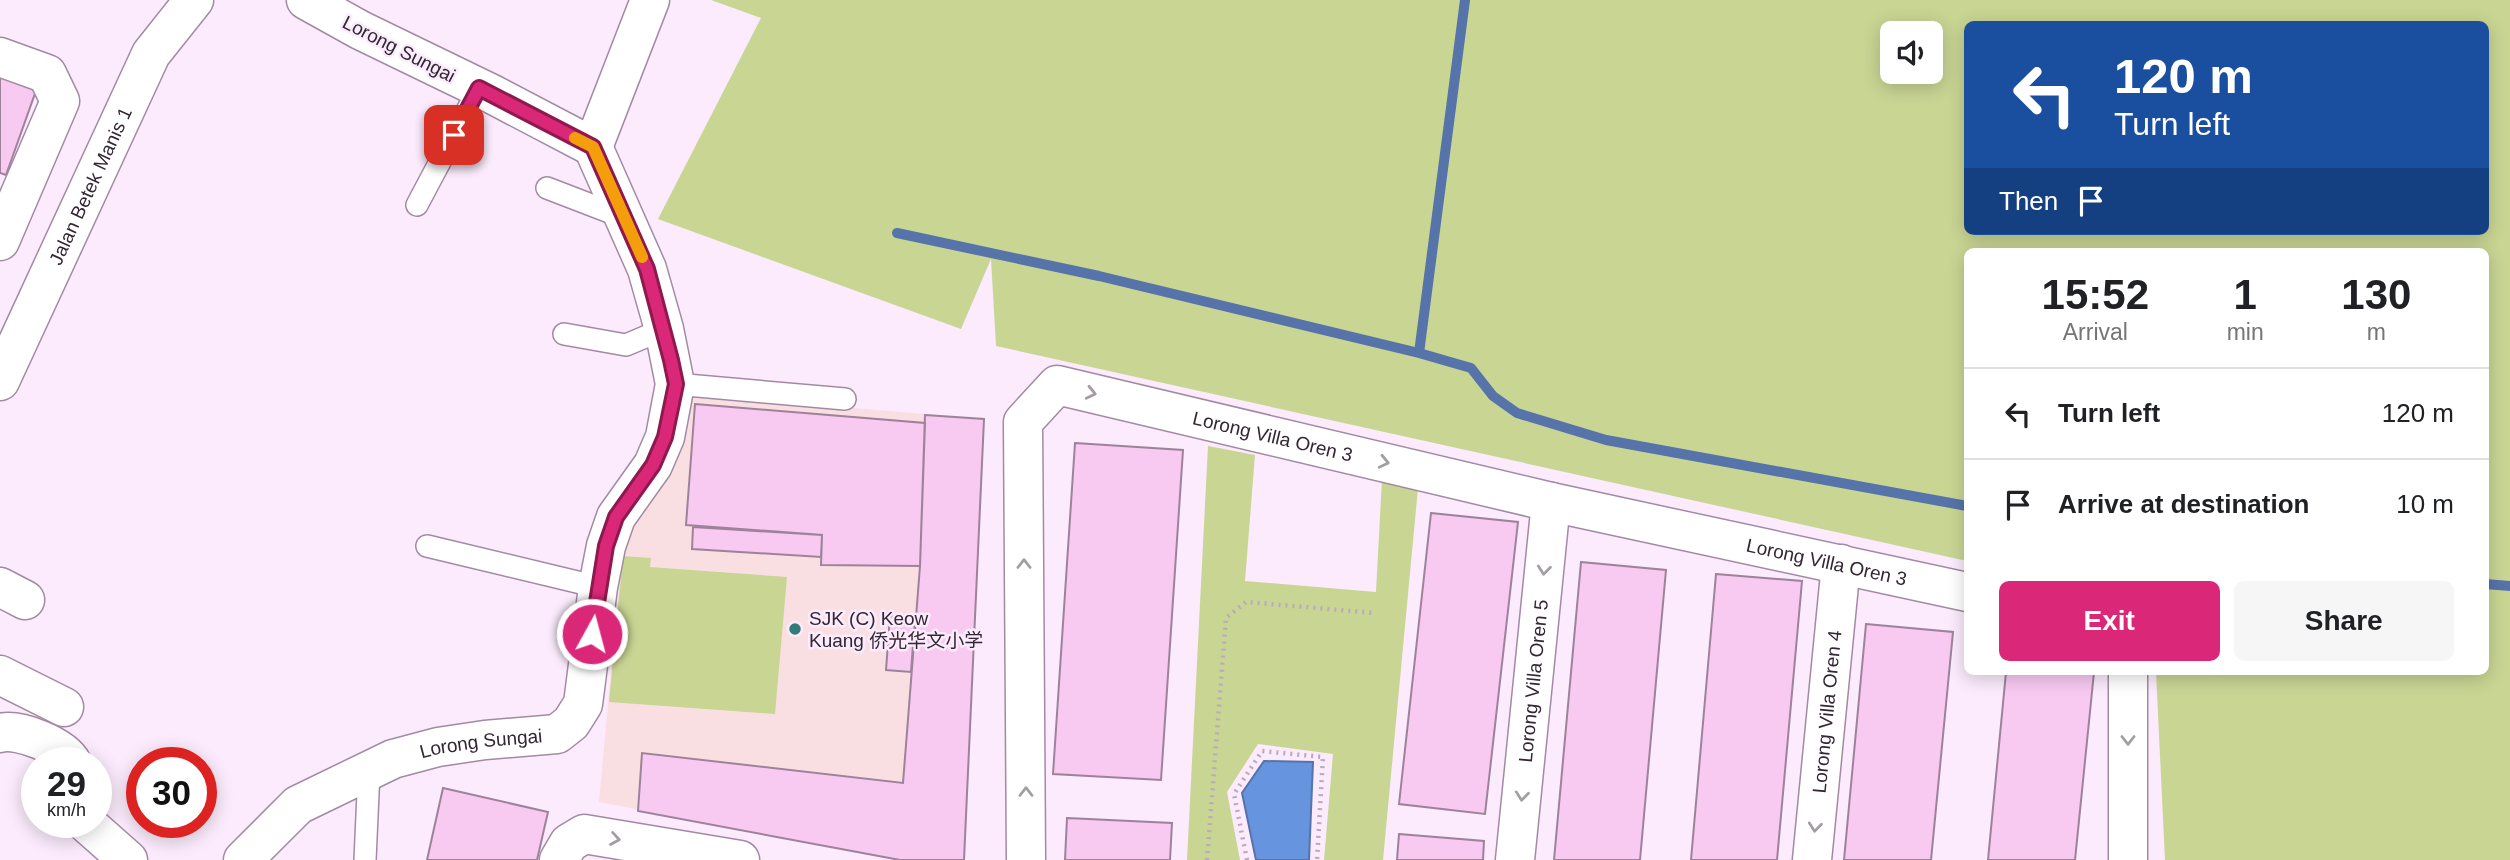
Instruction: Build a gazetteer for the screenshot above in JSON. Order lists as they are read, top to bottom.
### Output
{
  "streets": {
    "street": [
      "Lorong Sungai",
      "Jalan Betek Manis 1",
      "Lorong Villa Oren 3",
      "Lorong Villa Oren 5",
      "Lorong Villa Oren 4"
    ]
  },
  "crossings": [
    ["Lorong Villa Oren 3", "Lorong Villa Oren 5"],
    ["Lorong Villa Oren 3", "Lorong Villa Oren 4"]
  ],
  "one_way": ["Lorong Villa Oren 5"],
  "places": ["SJK (C) Keow Kuang 侨光华文小学"],
  "page": {
    "turn": ["120 m", "Turn left"],
    "then": "Then",
    "eta": [
      "15:52",
      "Arrival",
      "1",
      "min",
      "130",
      "m"
    ],
    "list": [
      {
        "name": "Turn left",
        "value": "120 m"
      },
      {
        "name": "Arrive at destination",
        "value": "10 m"
      }
    ],
    "buttons": ["Exit", "Share"],
    "speed": "29 km/h",
    "limit": "30"
  }
}
